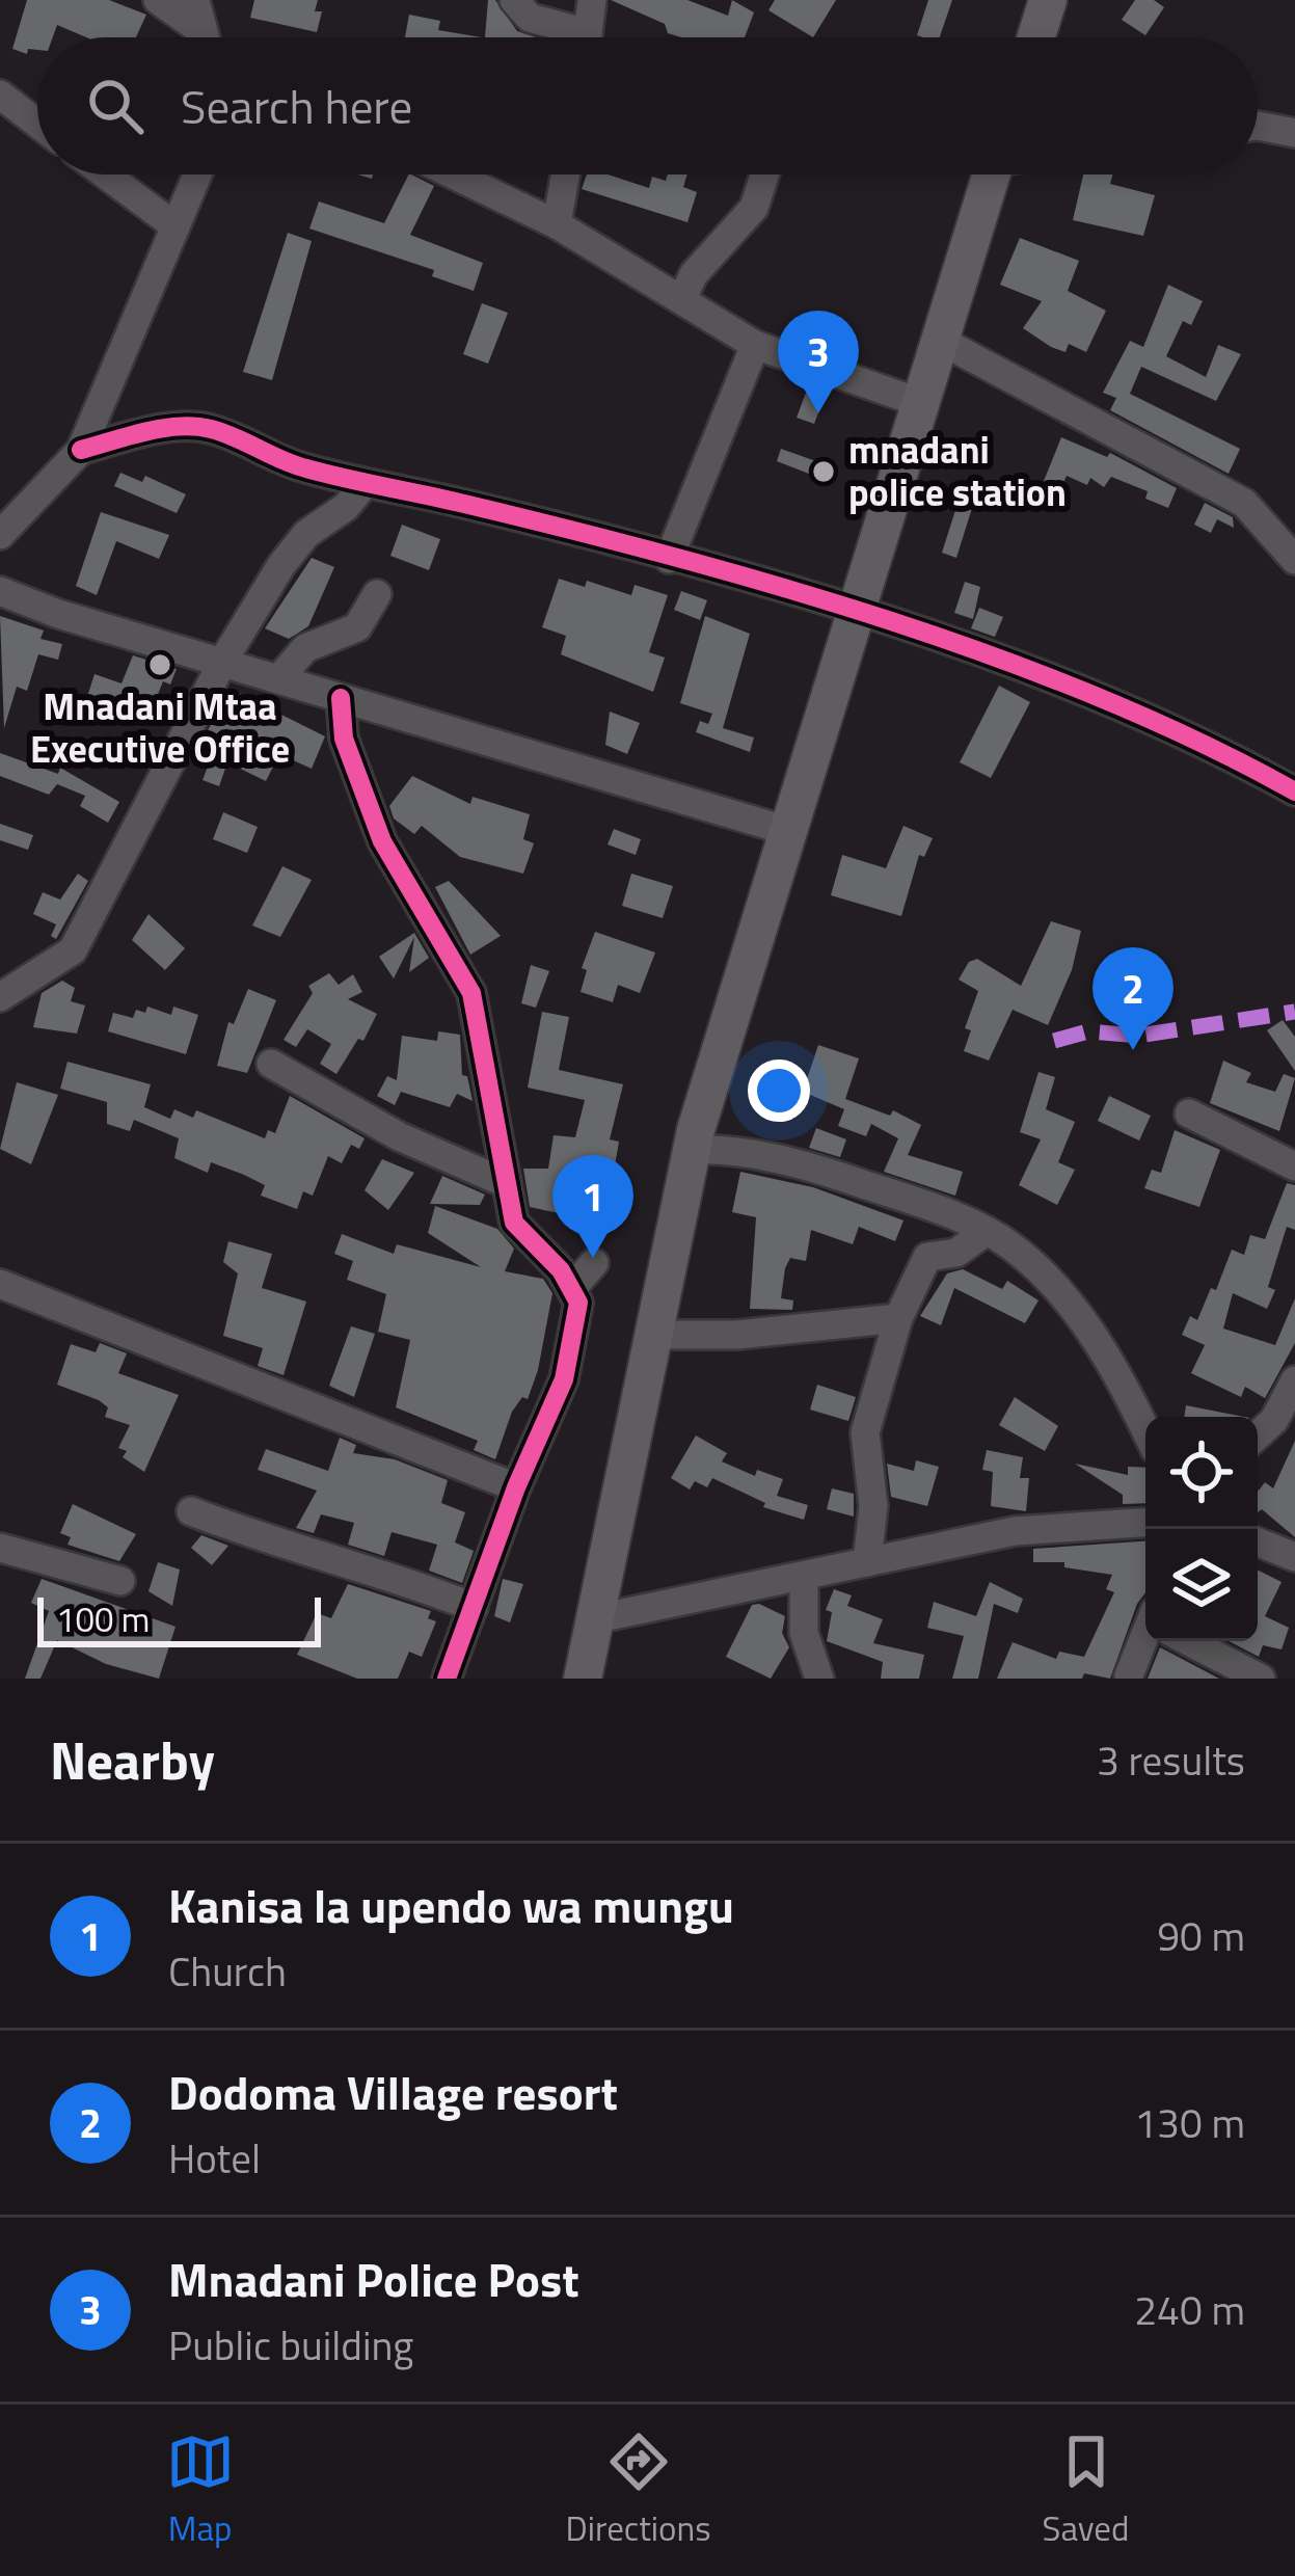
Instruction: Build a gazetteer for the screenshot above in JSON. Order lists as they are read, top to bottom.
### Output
{
  "places": ["mnadani police station", "Mnadani Mtaa Executive Office"],
  "scale_bar": "100 m",
  "page": {
    "search": "Search here",
    "pins": ["3", "2", "1"],
    "scale": "100 m",
    "heading": ["Nearby", "3 results"],
    "list": [
      {
        "mark": "1",
        "name": "Kanisa la upendo wa mungu",
        "note": "Church",
        "value": "90 m"
      },
      {
        "mark": "2",
        "name": "Dodoma Village resort",
        "note": "Hotel",
        "value": "130 m"
      },
      {
        "mark": "3",
        "name": "Mnadani Police Post",
        "note": "Public building",
        "value": "240 m"
      }
    ],
    "nav": ["Map", "Directions", "Saved"]
  }
}
